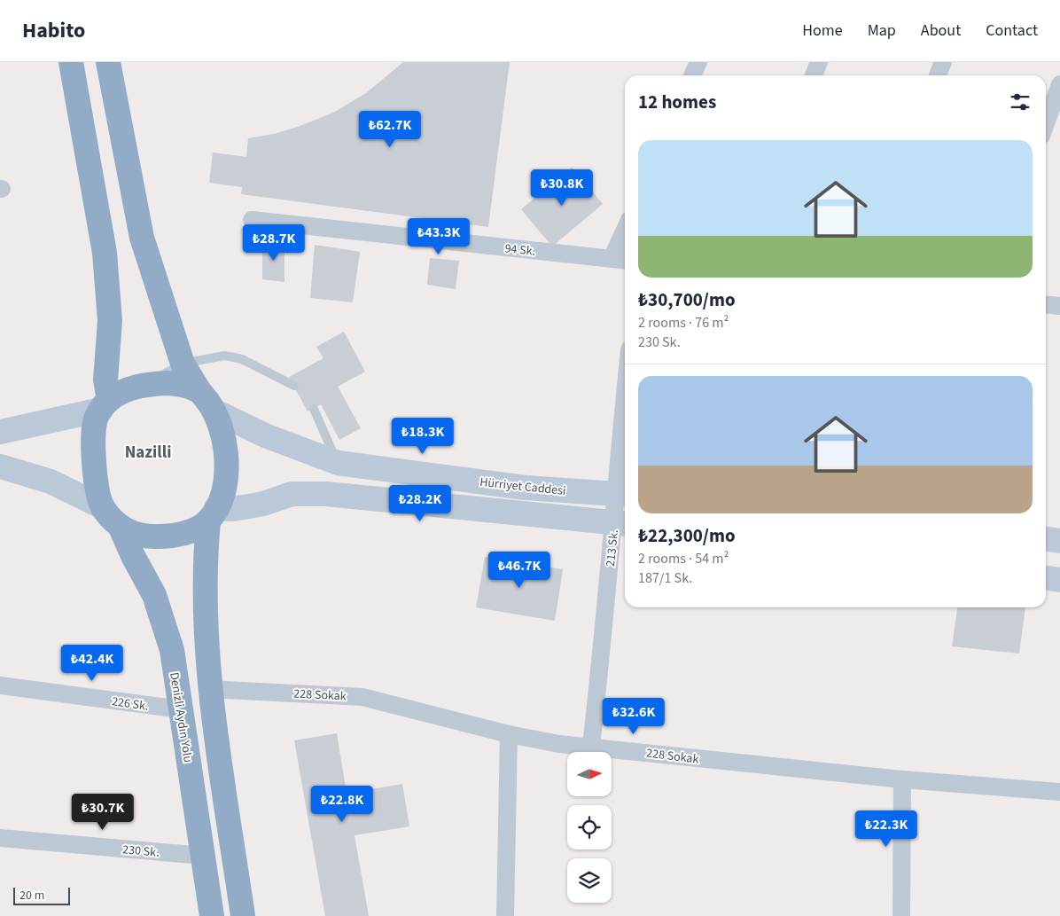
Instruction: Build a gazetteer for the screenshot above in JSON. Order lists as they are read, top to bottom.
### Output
{
  "streets": {
    "highway": ["Denizli Aydın Yolu"],
    "main road": ["Hürriyet Caddesi"],
    "street": [
      "94 Sk.",
      "213 Sk.",
      "228 Sokak",
      "226 Sk.",
      "230 Sk."
    ]
  },
  "crossings": [
    ["Hürriyet Caddesi", "213 Sk."],
    ["Hürriyet Caddesi", "Denizli Aydın Yolu"],
    ["213 Sk.", "228 Sokak"],
    ["226 Sk.", "Denizli Aydın Yolu"],
    ["Denizli Aydın Yolu", "230 Sk."]
  ],
  "districts": ["Nazilli"],
  "scale_bar": "20 m",
  "north": "right",
  "page": {
    "header": "Habito",
    "nav": [
      "Home",
      "Map",
      "About",
      "Contact"
    ],
    "heading": "12 homes",
    "price": [
      "₺62.7K",
      "₺30.8K",
      "₺43.3K",
      "₺28.7K",
      "₺18.3K",
      "₺28.2K",
      "₺46.7K",
      "₺42.4K",
      "₺32.6K",
      "₺22.8K",
      "₺30.7K",
      "₺22.3K"
    ],
    "list": [
      {
        "name": "₺30,700/mo",
        "note": "2 rooms · 76 m² · 230 Sk."
      },
      {
        "name": "₺22,300/mo",
        "note": "2 rooms · 54 m² · 187/1 Sk."
      }
    ],
    "scale": "20 m"
  }
}
